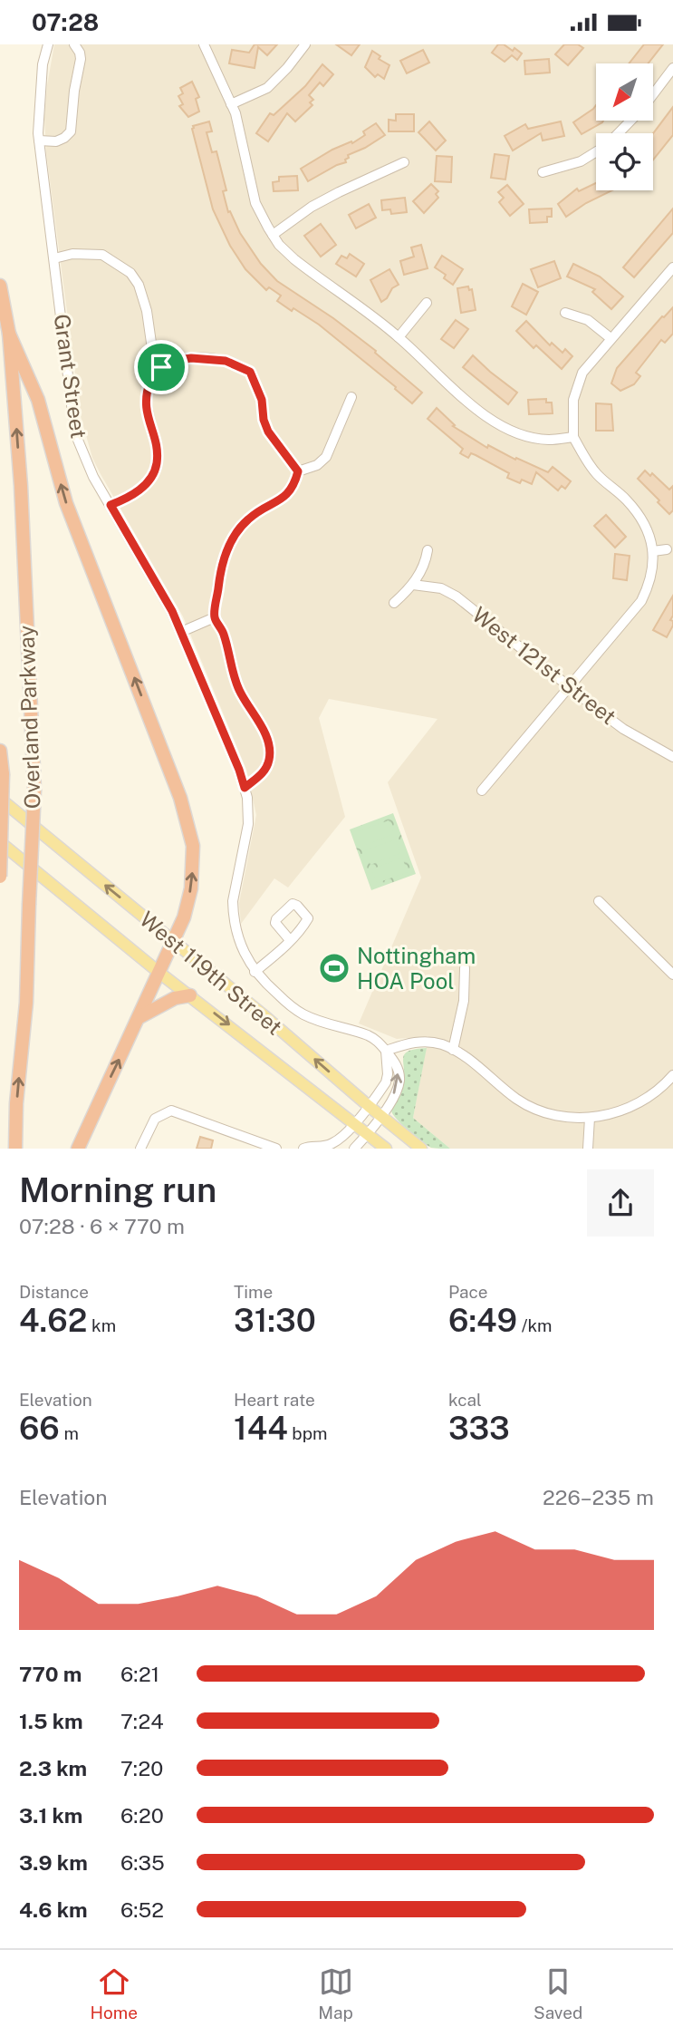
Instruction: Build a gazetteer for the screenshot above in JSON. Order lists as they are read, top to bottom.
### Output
{
  "streets": {
    "highway": ["Overland Parkway"],
    "main road": ["West 119th Street"],
    "street": ["Grant Street", "West 121st Street"]
  },
  "places": {
    "sports": ["Nottingham HOA Pool"]
  },
  "north": "bottom left",
  "page": {
    "status": "07:28",
    "heading": ["Morning run", "07:28 · 6 × 770 m"],
    "stats": [
      ["Distance", "4.62 km"],
      ["Time", "31:30"],
      ["Pace", "6:49 /km"],
      ["Elevation", "66 m"],
      ["Heart rate", "144 bpm"],
      ["kcal", "333"]
    ],
    "chart": ["Elevation", "226–235 m"],
    "list": [
      {
        "name": "770 m",
        "note": "6:21"
      },
      {
        "name": "1.5 km",
        "note": "7:24"
      },
      {
        "name": "2.3 km",
        "note": "7:20"
      },
      {
        "name": "3.1 km",
        "note": "6:20"
      },
      {
        "name": "3.9 km",
        "note": "6:35"
      },
      {
        "name": "4.6 km",
        "note": "6:52"
      }
    ],
    "tabs": ["Home", "Map", "Saved"]
  }
}
